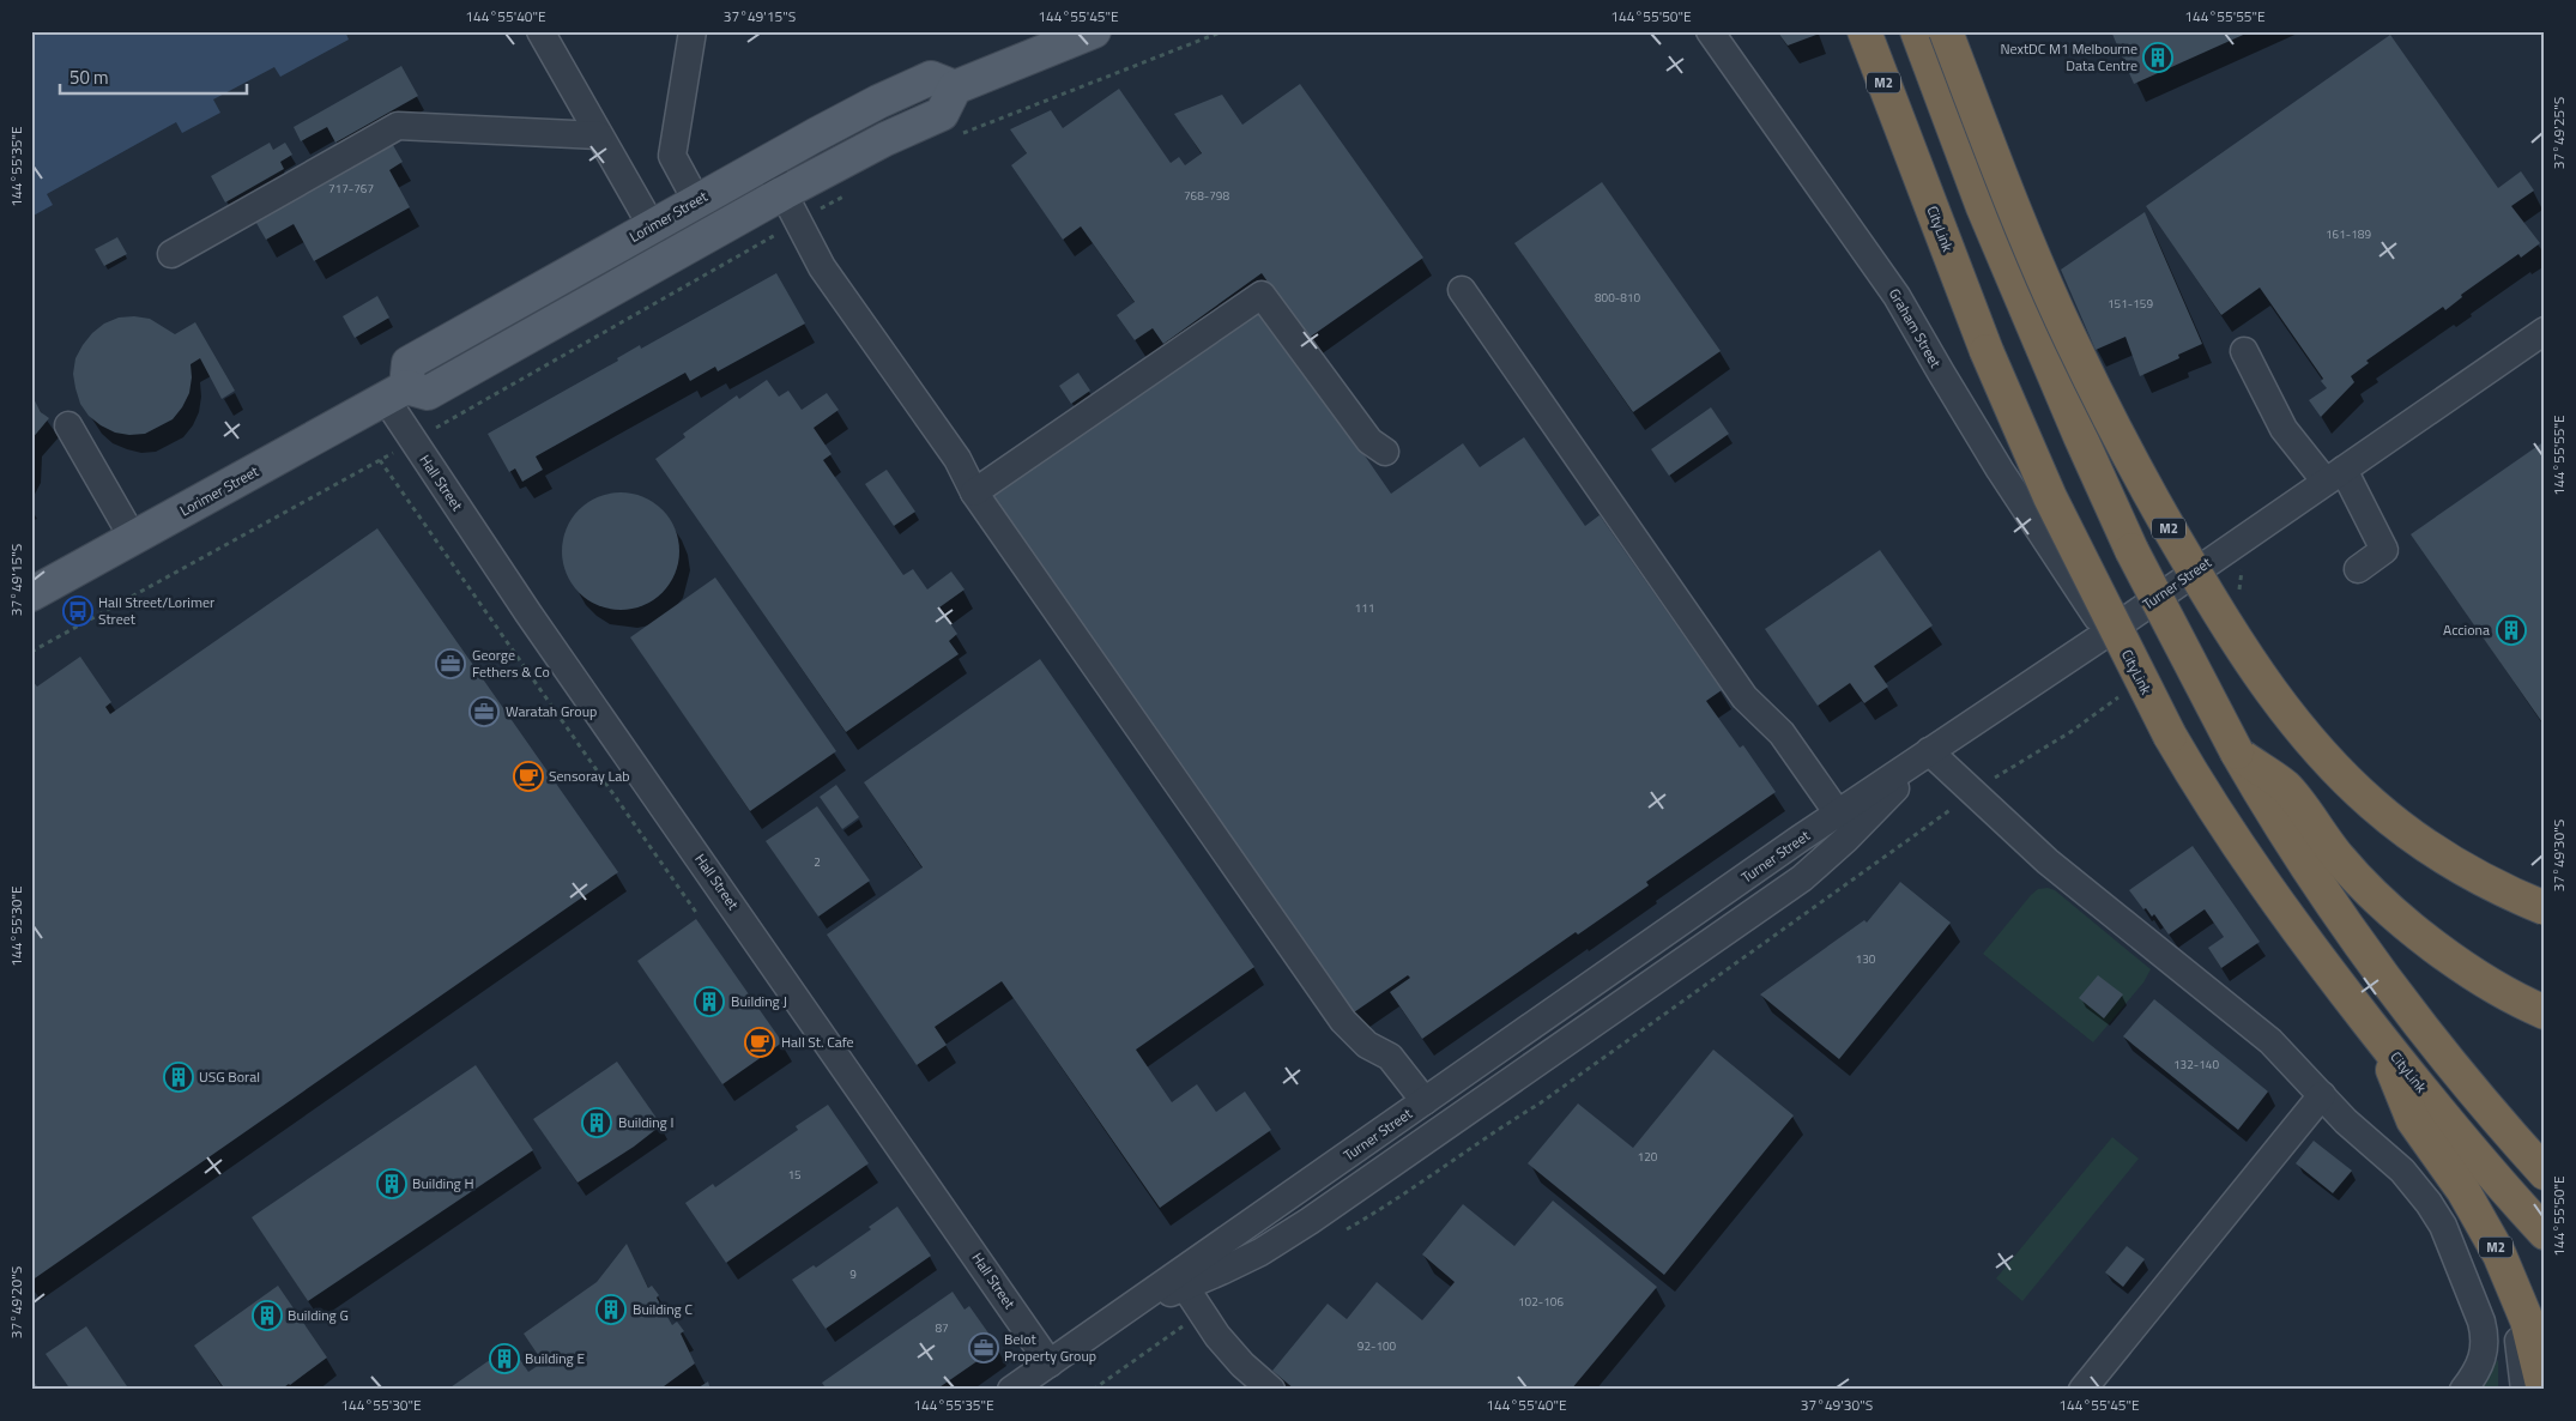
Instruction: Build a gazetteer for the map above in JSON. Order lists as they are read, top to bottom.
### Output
{
  "streets": {
    "highway": ["M2", "CityLink"],
    "main road": ["Lorimer Street"],
    "street": ["Graham Street", "Hall Street", "Turner Street"]
  },
  "crossings": [
    ["M2", "CityLink"],
    ["Lorimer Street", "Hall Street"],
    ["Graham Street", "Turner Street"],
    ["Hall Street", "Turner Street"]
  ],
  "places": {
    "building": [
      "NextDC M1 Melbourne Data Centre",
      "Acciona",
      "Building J",
      "USG Boral",
      "Building I",
      "Building H",
      "Building C",
      "Building G",
      "Building E"
    ],
    "bus stop": ["Hall Street/Lorimer Street"],
    "office": ["George Fethers & Co", "Waratah Group", "Belot Property Group"],
    "cafe": ["Sensoray Lab", "Hall St. Cafe"]
  },
  "house_numbers": [
    "717-767",
    "768-798",
    "161-189",
    "800-810",
    "151-159",
    "111",
    "2",
    "130",
    "132-140",
    "120",
    "15",
    "9",
    "102-106",
    "87",
    "92-100"
  ],
  "scale_bar": "50 m",
  "coordinates": [
    "144°55'40\"E",
    "37°49'15\"S",
    "144°55'45\"E",
    "144°55'50\"E",
    "144°55'55\"E",
    "37°49'25\"S",
    "144°55'35\"E",
    "37°49'30\"S",
    "144°55'30\"E",
    "37°49'20\"S"
  ]
}
